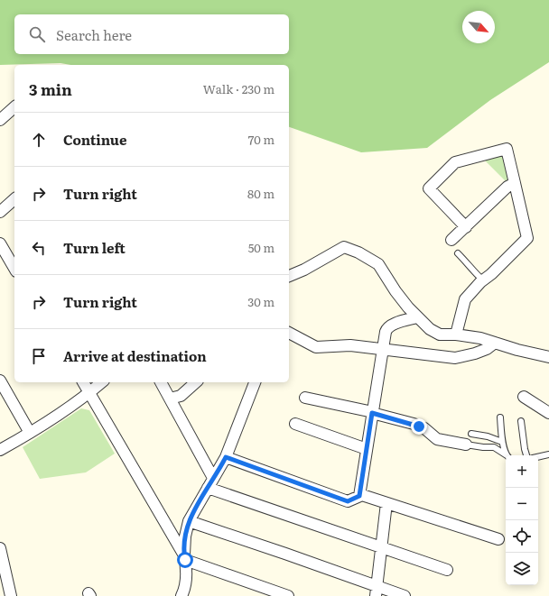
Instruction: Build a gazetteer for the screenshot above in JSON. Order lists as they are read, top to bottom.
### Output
{
  "north": "bottom right",
  "page": {
    "search": "Search here",
    "heading": ["3 min", "Walk · 230 m"],
    "list": [
      ["Continue", "70 m"],
      ["Turn right", "80 m"],
      ["Turn left", "50 m"],
      ["Turn right", "30 m"],
      "Arrive at destination"
    ],
    "map_buttons": ["+", "−"]
  }
}
